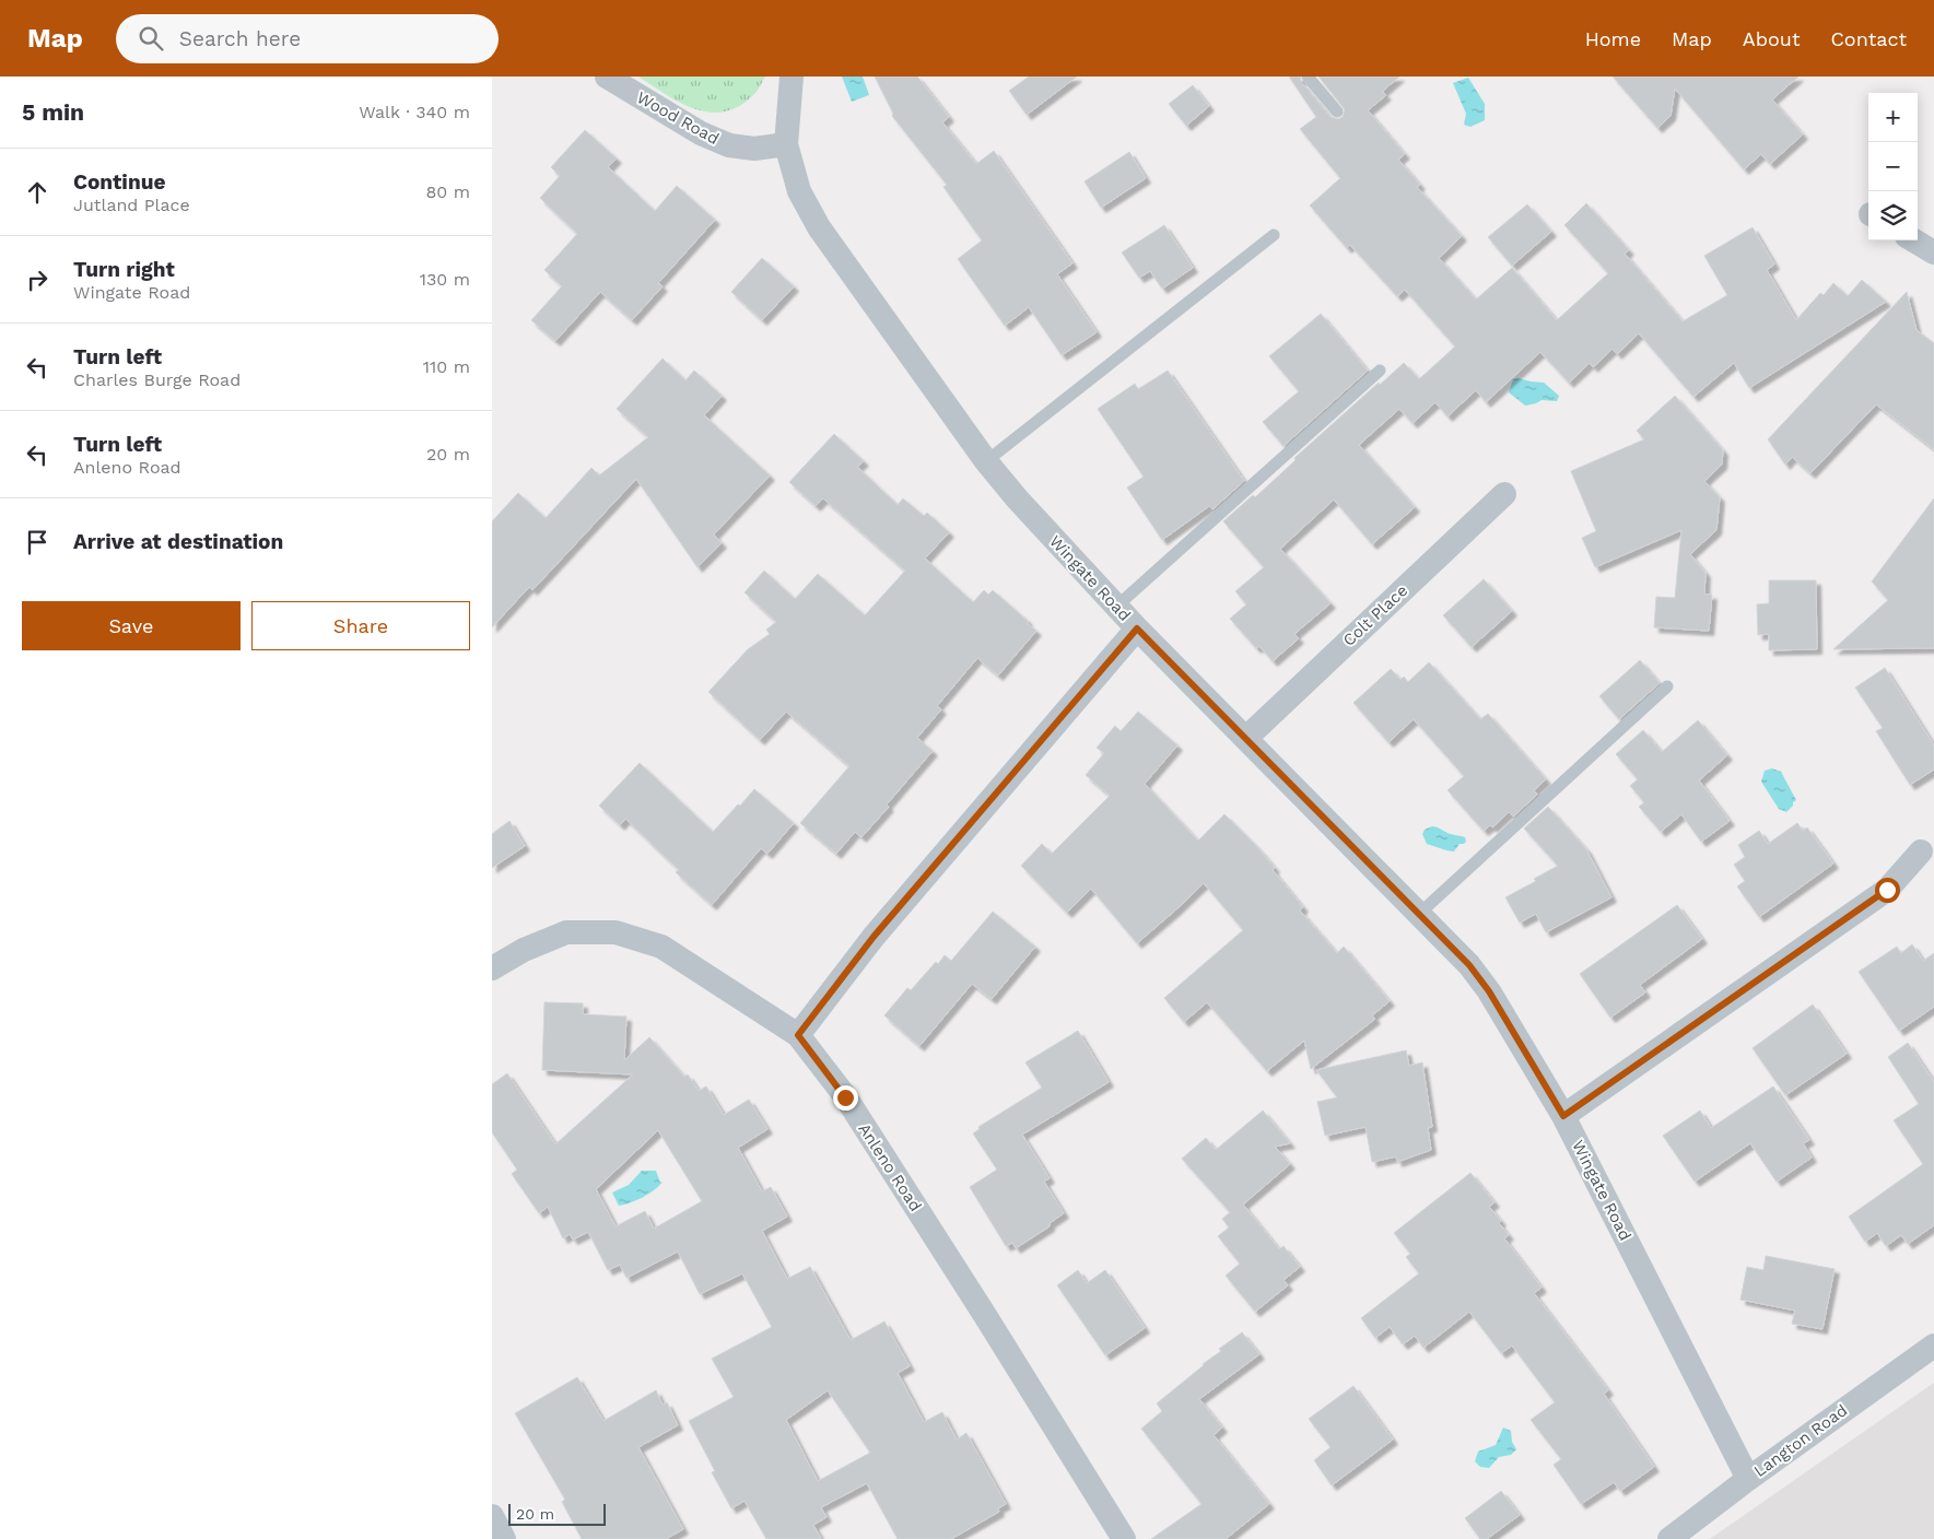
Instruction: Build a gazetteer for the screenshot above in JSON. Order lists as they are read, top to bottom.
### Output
{
  "streets": {
    "street": [
      "Wood Road",
      "Wingate Road",
      "Colt Place",
      "Anleno Road",
      "Langton Road"
    ]
  },
  "crossings": [
    ["Wood Road", "Wingate Road"],
    ["Wingate Road", "Colt Place"],
    ["Wingate Road", "Langton Road"]
  ],
  "scale_bar": "20 m",
  "page": {
    "header": "Map",
    "search": "Search here",
    "nav": [
      "Home",
      "Map",
      "About",
      "Contact"
    ],
    "heading": ["5 min", "Walk · 340 m"],
    "map_buttons": ["+", "−"],
    "list": [
      ["Continue", "Jutland Place", "80 m"],
      ["Turn right", "Wingate Road", "130 m"],
      ["Turn left", "Charles Burge Road", "110 m"],
      ["Turn left", "Anleno Road", "20 m"],
      "Arrive at destination"
    ],
    "buttons": ["Save", "Share"],
    "scale": "20 m"
  }
}
